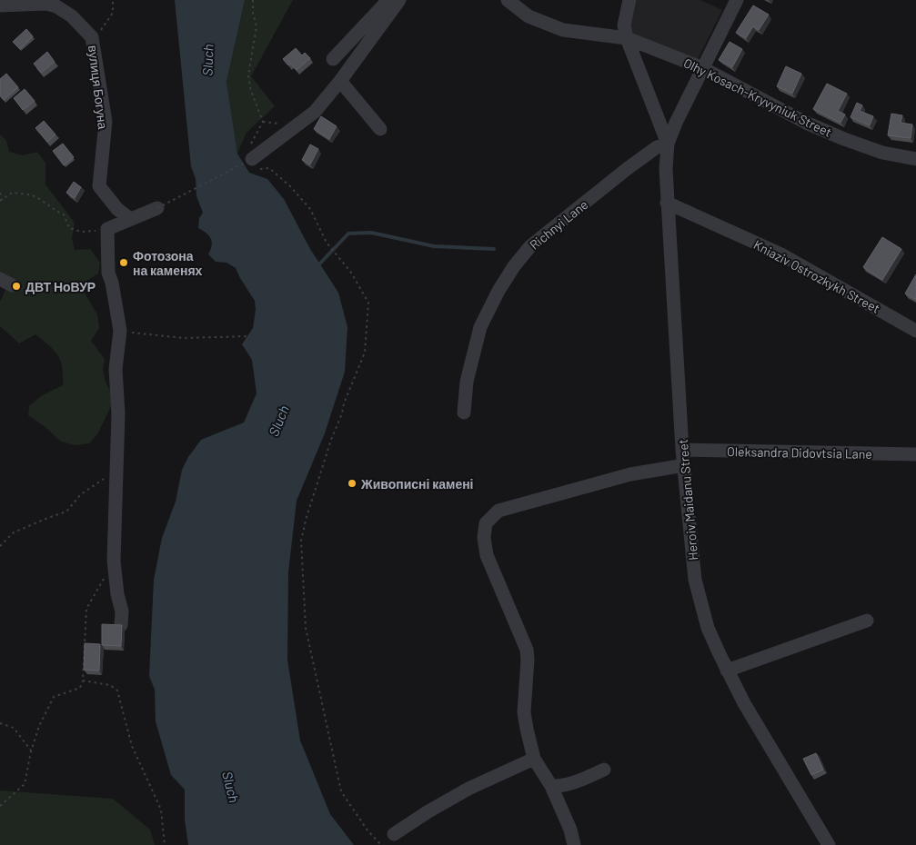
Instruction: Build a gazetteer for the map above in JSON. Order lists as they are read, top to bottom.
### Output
{
  "streets": {
    "street": [
      "вулиця Богуна",
      "Olhy Kosach-Kryvyniuk Street",
      "Richnyi Lane",
      "Kniaziv Ostrozkykh Street",
      "Oleksandra Didovtsia Lane",
      "Heroiv Maidanu Street"
    ]
  },
  "crossings": [
    ["Olhy Kosach-Kryvyniuk Street", "Heroiv Maidanu Street"],
    ["Richnyi Lane", "Heroiv Maidanu Street"],
    ["Kniaziv Ostrozkykh Street", "Heroiv Maidanu Street"],
    ["Oleksandra Didovtsia Lane", "Heroiv Maidanu Street"]
  ],
  "water": ["Sluch"],
  "places": ["Фотозона на каменях", "ДВТ НоВУР", "Живописні камені"]
}
